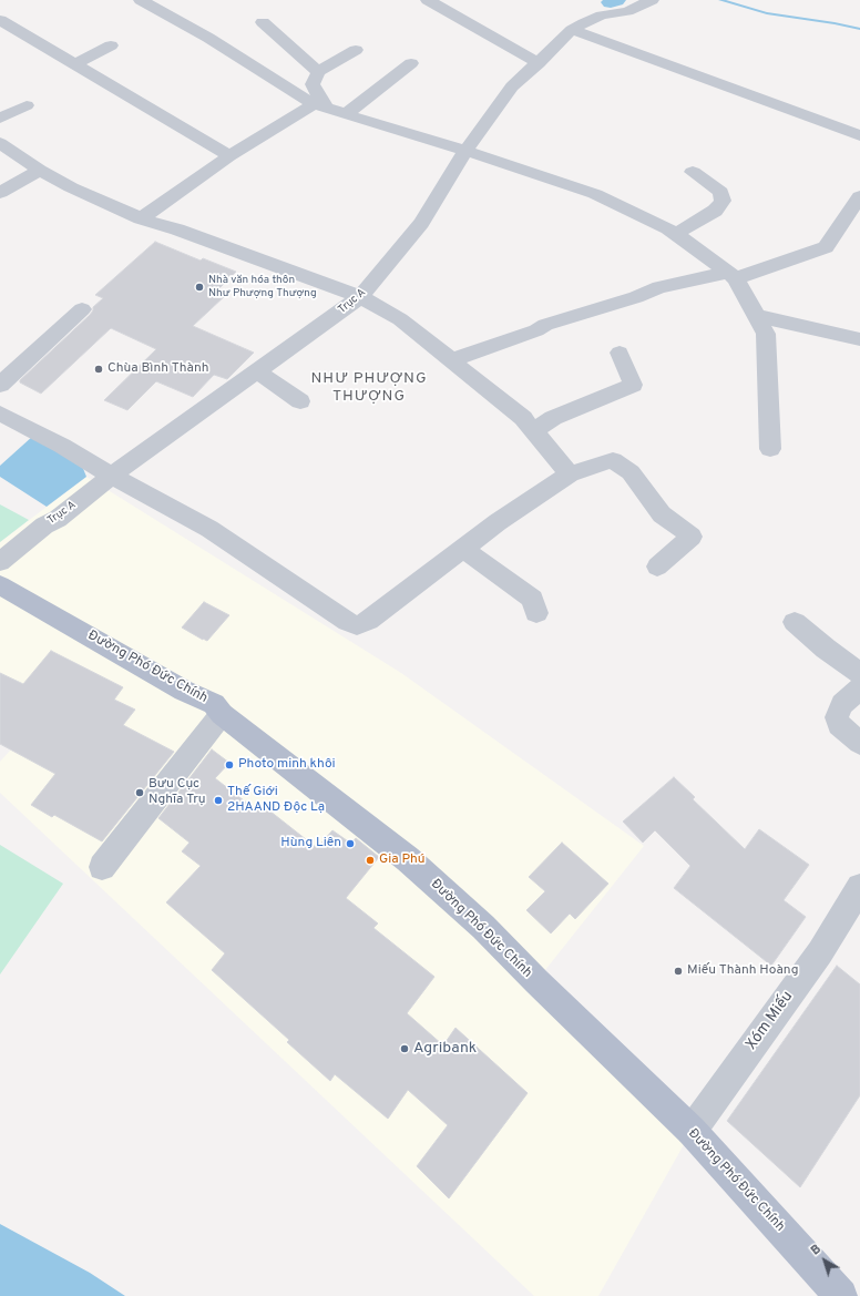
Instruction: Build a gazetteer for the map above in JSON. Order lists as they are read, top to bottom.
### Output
{
  "streets": {
    "main road": ["Đường Phó Đức Chính"],
    "street": ["Trục A", "Xóm Miếu"]
  },
  "crossings": [
    ["Đường Phó Đức Chính", "Xóm Miếu"]
  ],
  "districts": ["NHƯ PHƯỢNG THƯỢNG"],
  "places": [
    "Nhà văn hóa thôn Như Phượng Thượng",
    "Chùa Bình Thành",
    "Photo minh khôi",
    "Bưu Cục Nghĩa Trụ",
    "Thế Giới 2HAAND Độc Lạ",
    "Hùng Liên",
    "Gia Phú",
    "Miếu Thành Hoàng",
    "Agribank"
  ],
  "north": "top left"
}
